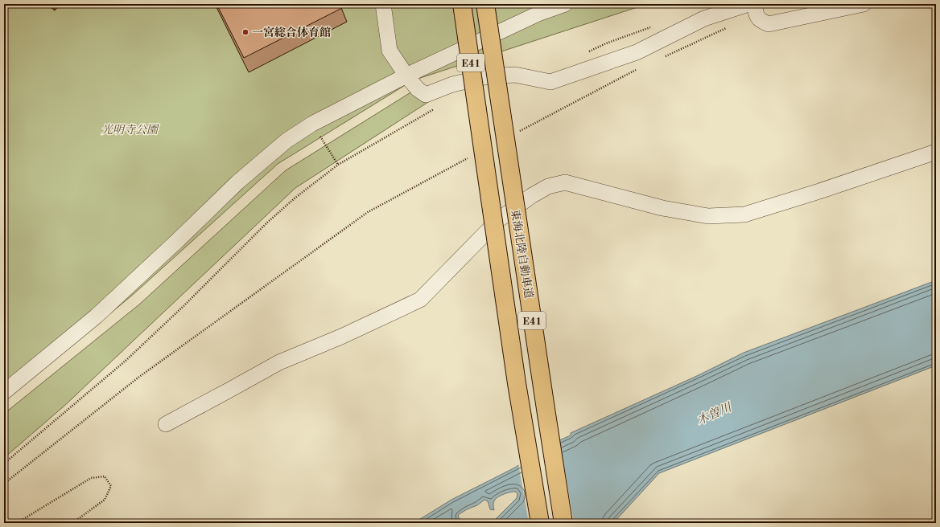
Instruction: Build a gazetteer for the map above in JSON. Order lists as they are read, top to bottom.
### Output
{
  "streets": {
    "highway": ["E41", "東海北陸自動車道"]
  },
  "water": ["木曽川"],
  "parks": ["光明寺公園"],
  "places": ["一宮総合体育館"]
}
